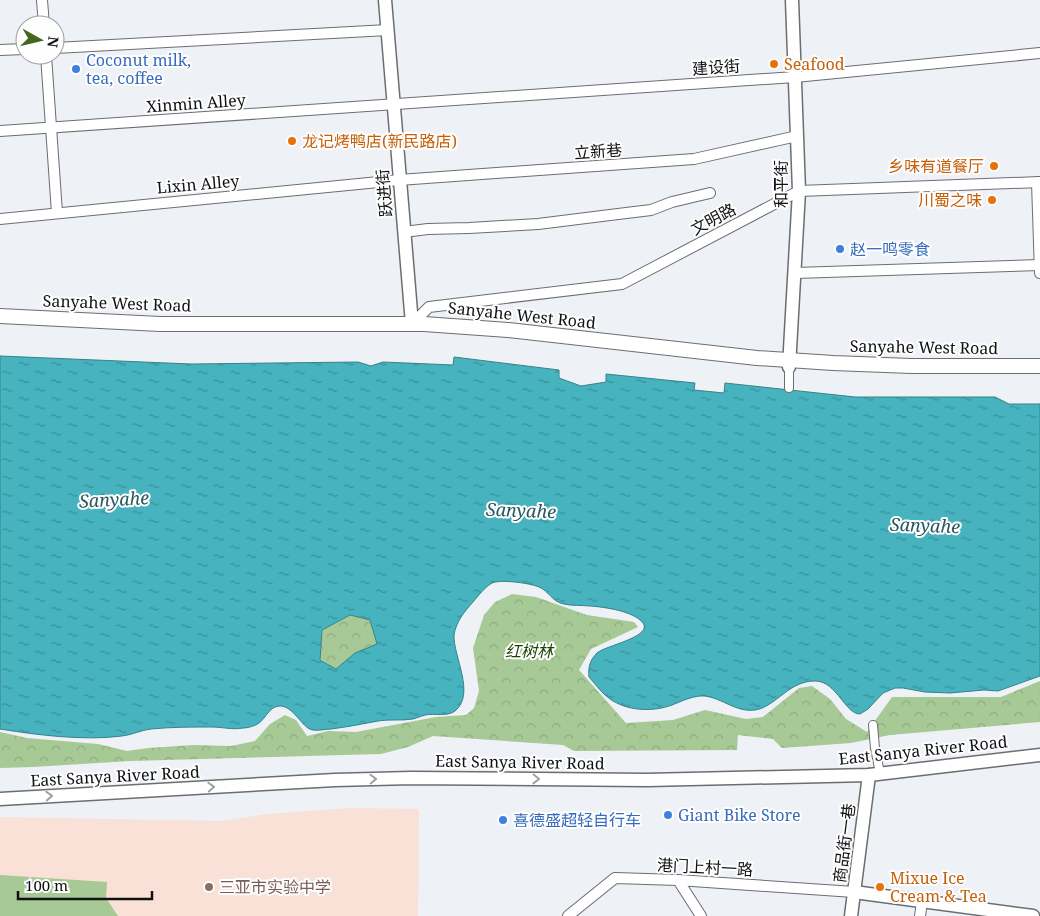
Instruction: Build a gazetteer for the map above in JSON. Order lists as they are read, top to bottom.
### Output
{
  "streets": {
    "main road": ["Sanyahe West Road"],
    "street": [
      "建设街",
      "Xinmin Alley",
      "立新巷",
      "Lixin Alley",
      "和平街",
      "跃进街",
      "文明路",
      "East Sanya River Road",
      "商品街一巷",
      "港门上村一路"
    ]
  },
  "crossings": [
    ["建设街", "Xinmin Alley"],
    ["建设街", "和平街"],
    ["建设街", "跃进街"],
    ["Xinmin Alley", "跃进街"],
    ["立新巷", "Lixin Alley"],
    ["立新巷", "和平街"],
    ["立新巷", "跃进街"],
    ["Lixin Alley", "跃进街"],
    ["和平街", "文明路"],
    ["和平街", "Sanyahe West Road"],
    ["跃进街", "文明路"],
    ["跃进街", "Sanyahe West Road"],
    ["文明路", "Sanyahe West Road"],
    ["East Sanya River Road", "商品街一巷"],
    ["商品街一巷", "港门上村一路"]
  ],
  "one_way": ["East Sanya River Road"],
  "water": ["Sanyahe"],
  "parks": ["红树林"],
  "places": [
    "Seafood",
    "Coconut milk, tea, coffee",
    "龙记烤鸭店(新民路店)",
    "乡味有道餐厅",
    "川蜀之味",
    "赵一鸣零食",
    "Giant Bike Store",
    "喜德盛超轻自行车",
    "三亚市实验中学",
    "Mixue Ice Cream & Tea"
  ],
  "scale_bar": "100 m",
  "north": "right"
}
